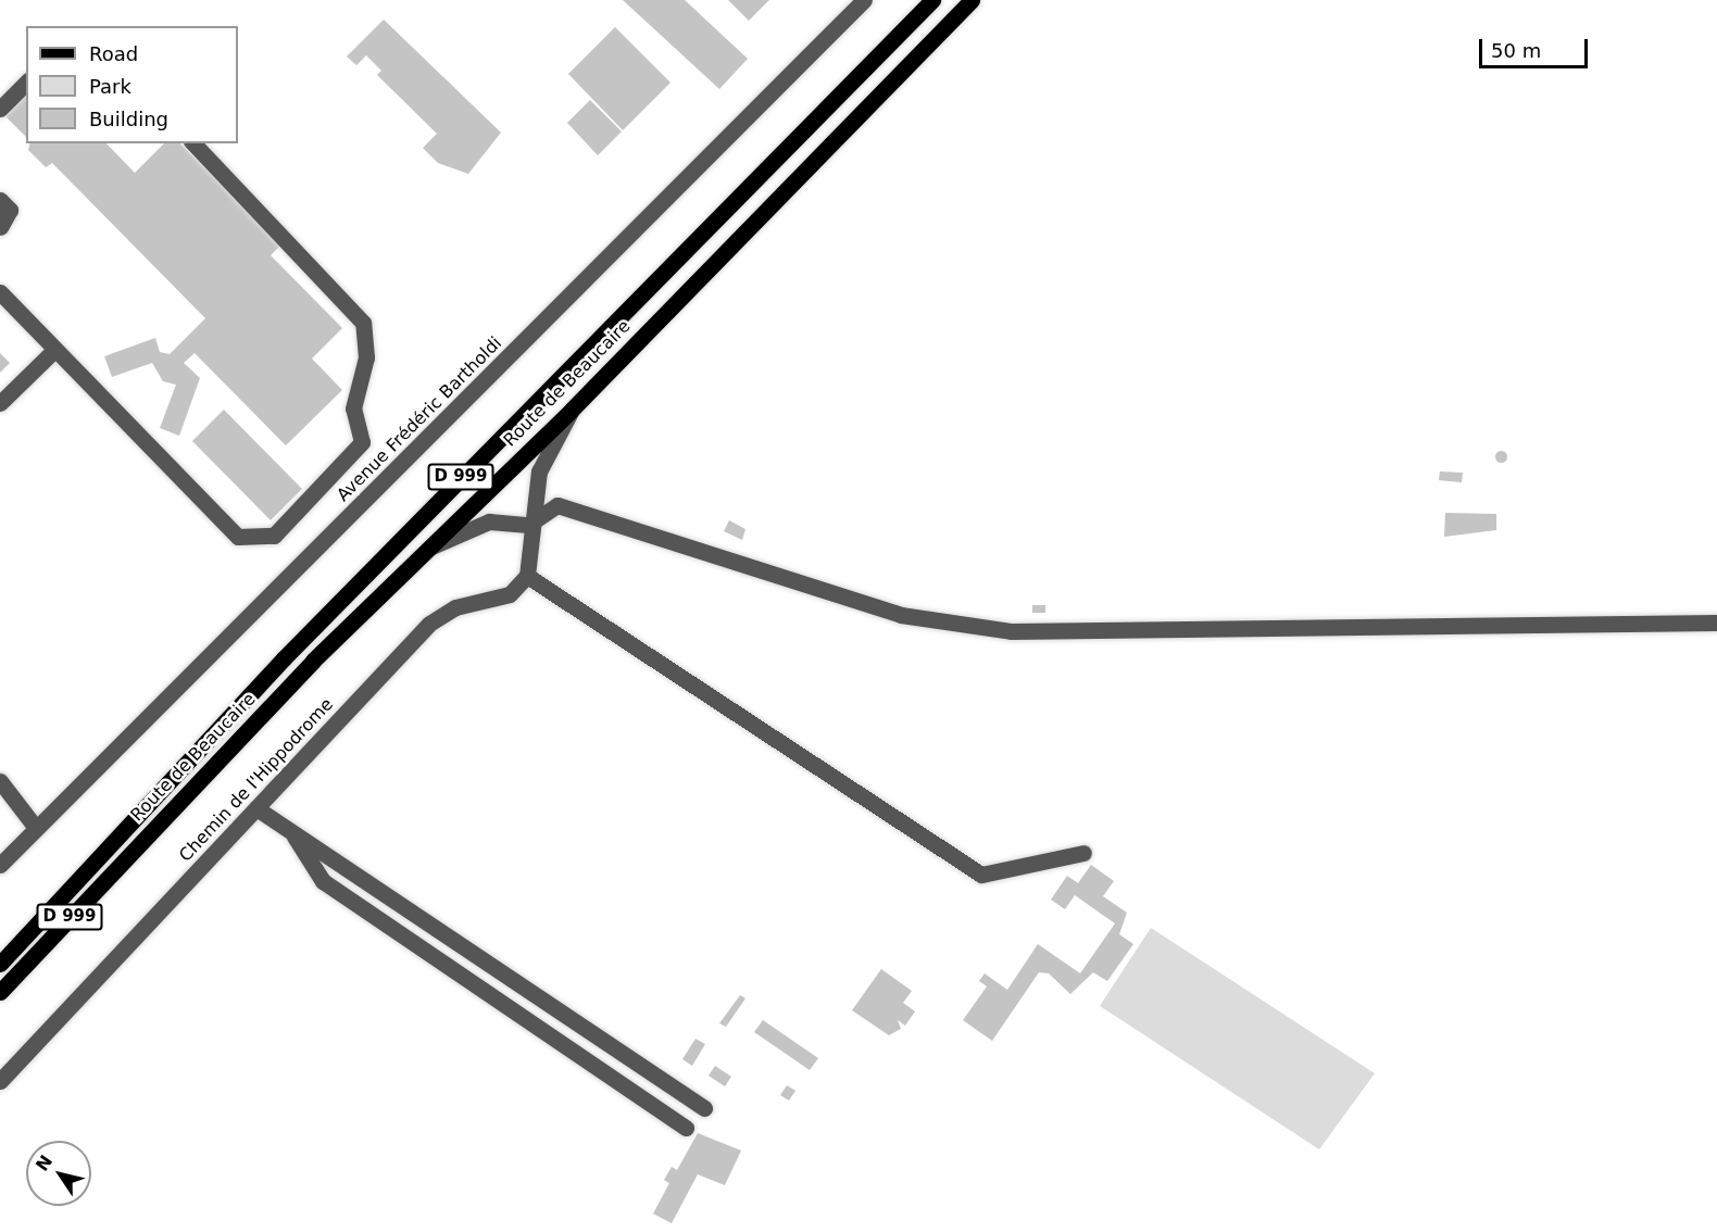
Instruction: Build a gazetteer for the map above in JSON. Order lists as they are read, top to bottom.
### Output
{
  "streets": {
    "main road": ["Route de Beaucaire", "D 999"],
    "street": ["Avenue Frédéric Bartholdi", "Chemin de l'Hippodrome"]
  },
  "legend": ["Road", "Park", "Building"],
  "scale_bar": "50 m",
  "north": "top left"
}
